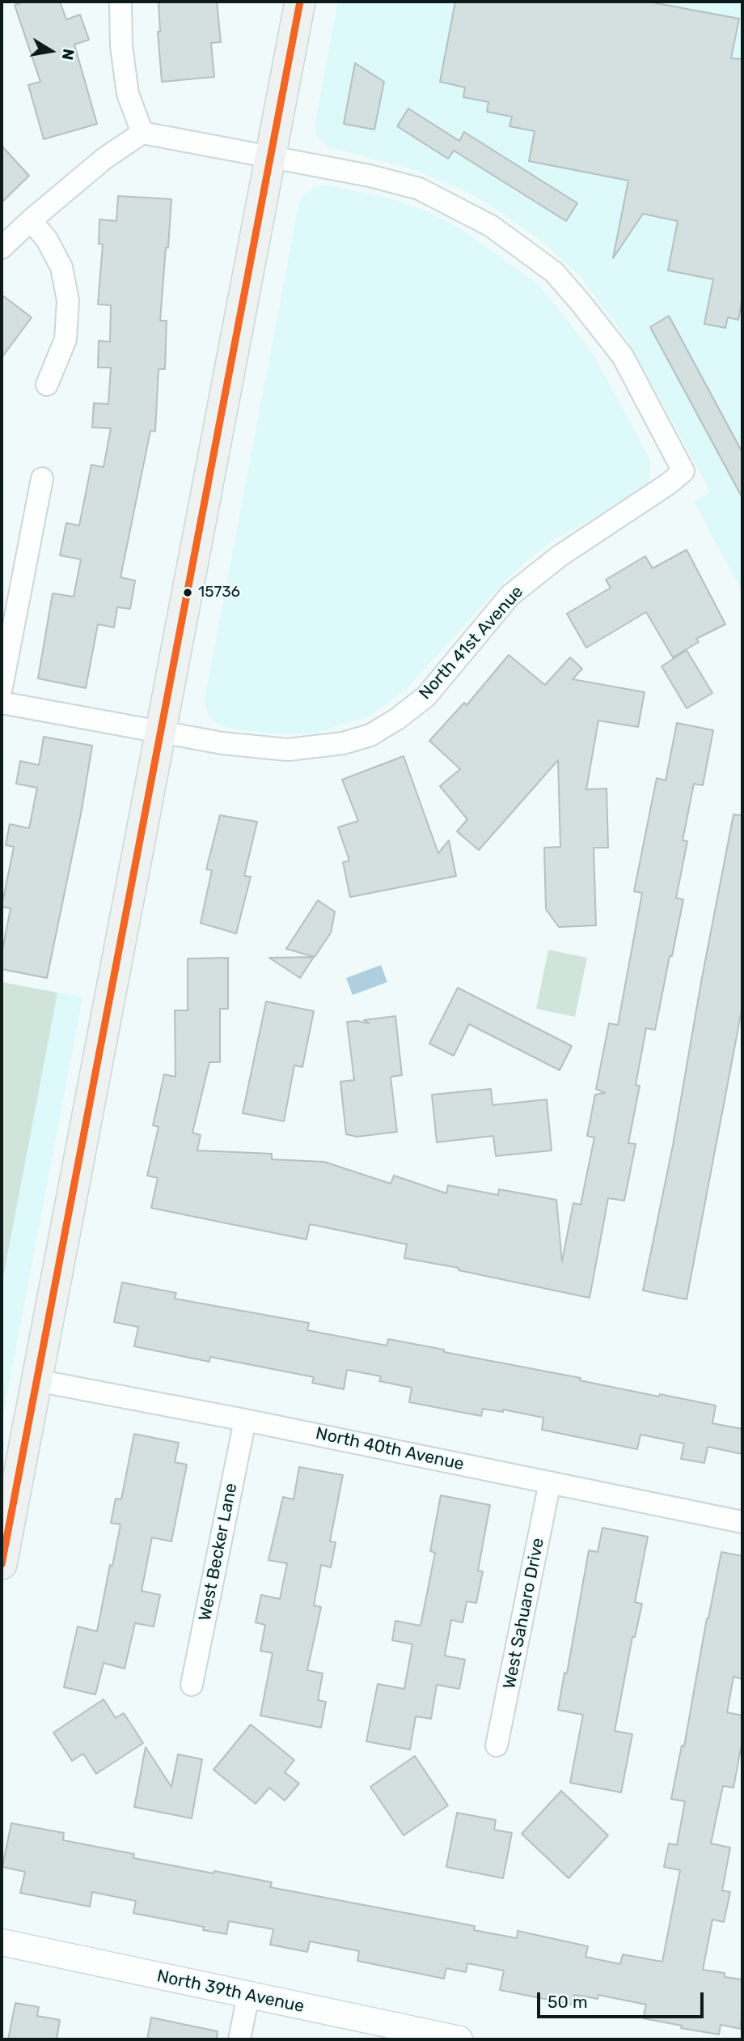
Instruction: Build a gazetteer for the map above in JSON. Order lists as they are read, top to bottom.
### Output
{
  "streets": {
    "street": [
      "North 41st Avenue",
      "North 40th Avenue",
      "West Becker Lane",
      "West Sahuaro Drive",
      "North 39th Avenue"
    ]
  },
  "crossings": [
    ["North 40th Avenue", "West Becker Lane"],
    ["North 40th Avenue", "West Sahuaro Drive"]
  ],
  "places": ["15736"],
  "scale_bar": "50 m",
  "north": "right"
}
